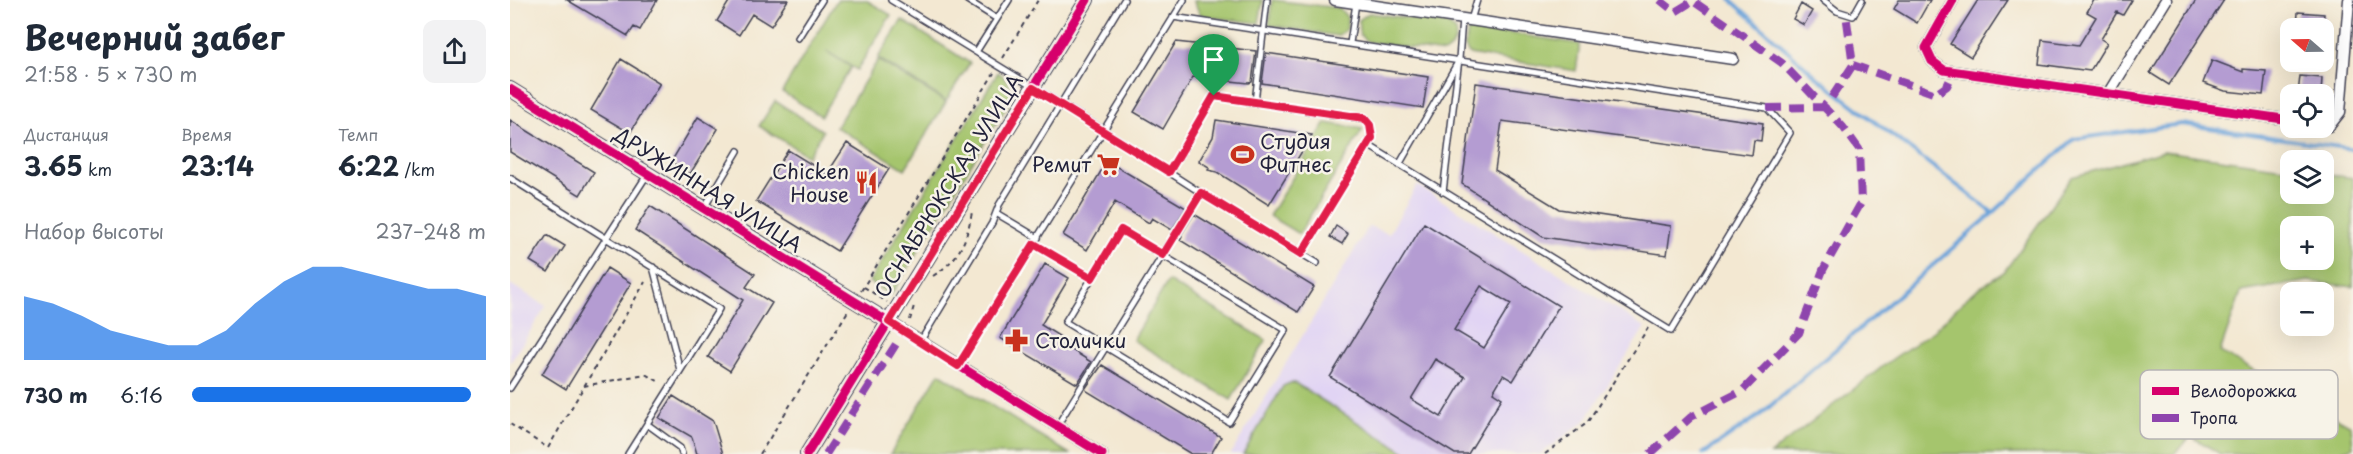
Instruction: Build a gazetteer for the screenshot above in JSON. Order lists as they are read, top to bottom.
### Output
{
  "streets": {
    "street": ["ОСНАБРЮКСКАЯ УЛИЦА", "ДРУЖИННАЯ УЛИЦА"]
  },
  "crossings": [
    ["ОСНАБРЮКСКАЯ УЛИЦА", "ДРУЖИННАЯ УЛИЦА"]
  ],
  "places": {
    "sports": ["Студия Фитнес"],
    "supermarket": ["Ремит"],
    "restaurant": ["Chicken House"],
    "pharmacy": ["Столички"]
  },
  "legend": ["Велодорожка", "Тропа"],
  "north": "left",
  "page": {
    "heading": ["Вечерний забег", "21:58 · 5 × 730 m"],
    "map_buttons": ["+", "−"],
    "stats": [
      ["Дистанция", "3.65 km"],
      ["Время", "23:14"],
      ["Темп", "6:22 /km"]
    ],
    "chart": ["Набор высоты", "237–248 m"],
    "list": [
      {
        "name": "730 m",
        "note": "6:16"
      }
    ]
  }
}
